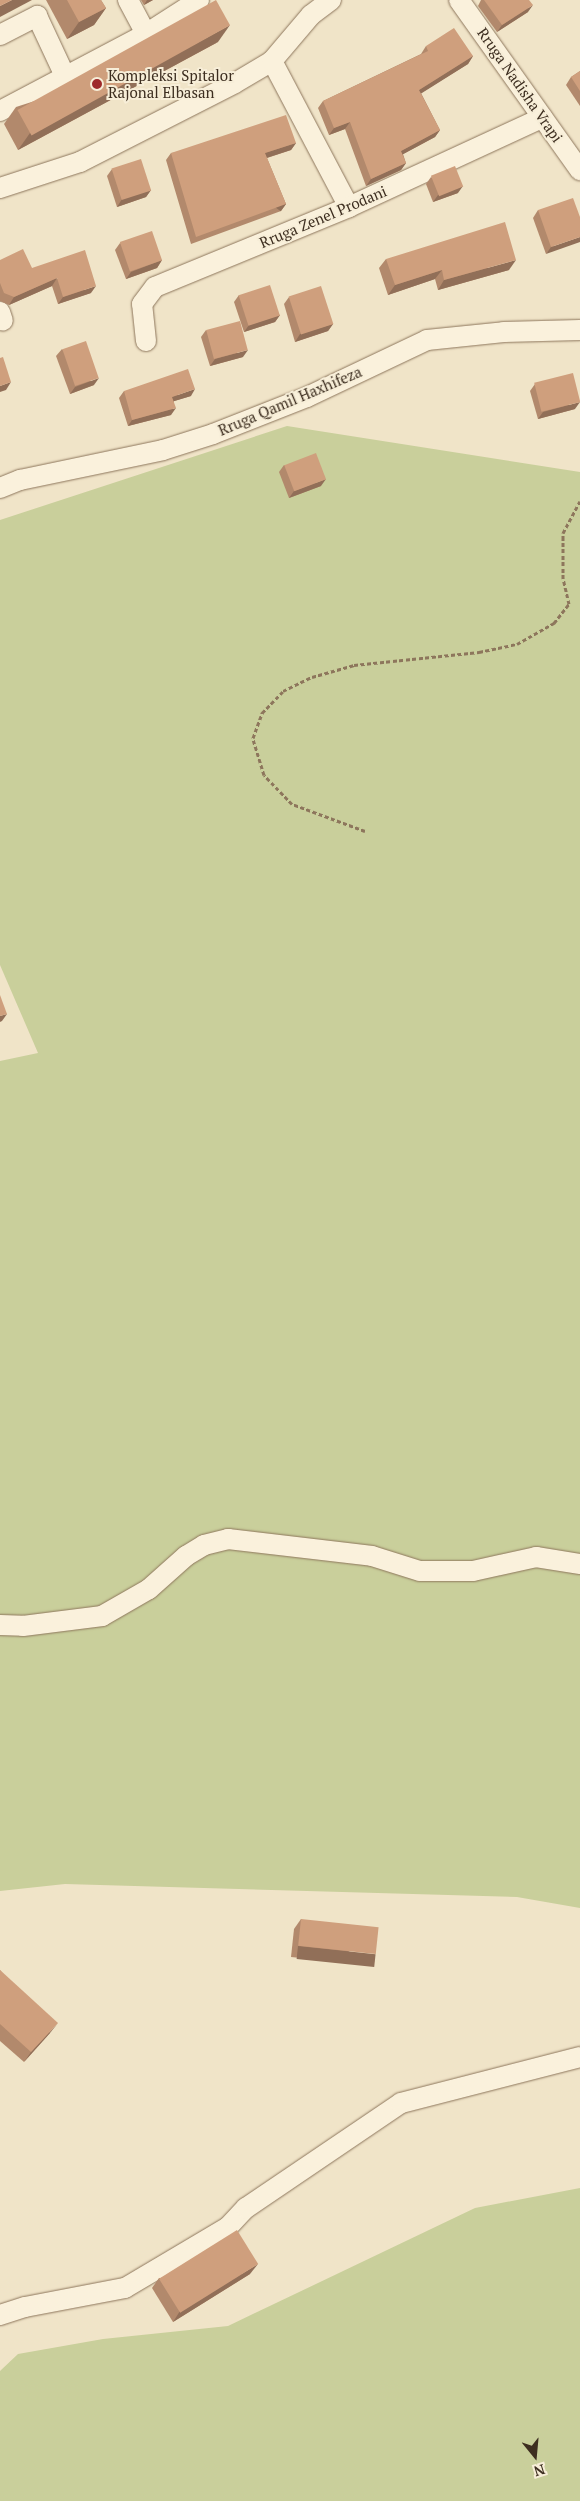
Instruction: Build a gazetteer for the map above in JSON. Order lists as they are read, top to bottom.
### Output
{
  "streets": {
    "street": ["Rruga Nadisha Vrapi", "Rruga Zenel Prodani", "Rruga Qamil Haxhifeza"]
  },
  "crossings": [
    ["Rruga Nadisha Vrapi", "Rruga Zenel Prodani"]
  ],
  "places": ["Kompleksi Spitalor Rajonal Elbasan"],
  "north": "bottom"
}
